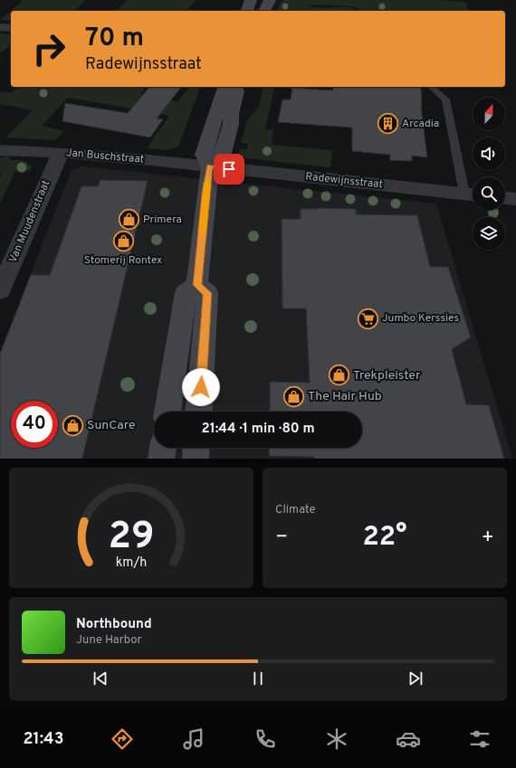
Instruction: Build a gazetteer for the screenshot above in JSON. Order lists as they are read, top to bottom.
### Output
{
  "streets": {
    "street": ["Jan Buschstraat", "Radewijnsstraat", "Van Muudenstraat"]
  },
  "crossings": [
    ["Jan Buschstraat", "Radewijnsstraat"],
    ["Jan Buschstraat", "Van Muudenstraat"]
  ],
  "places": {
    "building": ["Arcadia"],
    "shop": [
      "Primera",
      "Stomerij Rontex",
      "Trekpleister",
      "The Hair Hub",
      "SunCare"
    ],
    "supermarket": ["Jumbo Kerssies"]
  },
  "north": "top",
  "page": {
    "turn": ["70 m", "Radewijnsstraat"],
    "limit": "40",
    "trip": "21:44 · 1 min · 80 m",
    "tile": "Climate",
    "heat": ["−", "22°", "+"],
    "song": ["Northbound", "June Harbor"],
    "tabs": "21:43",
    "gauge": ["29", "km/h"]
  }
}
